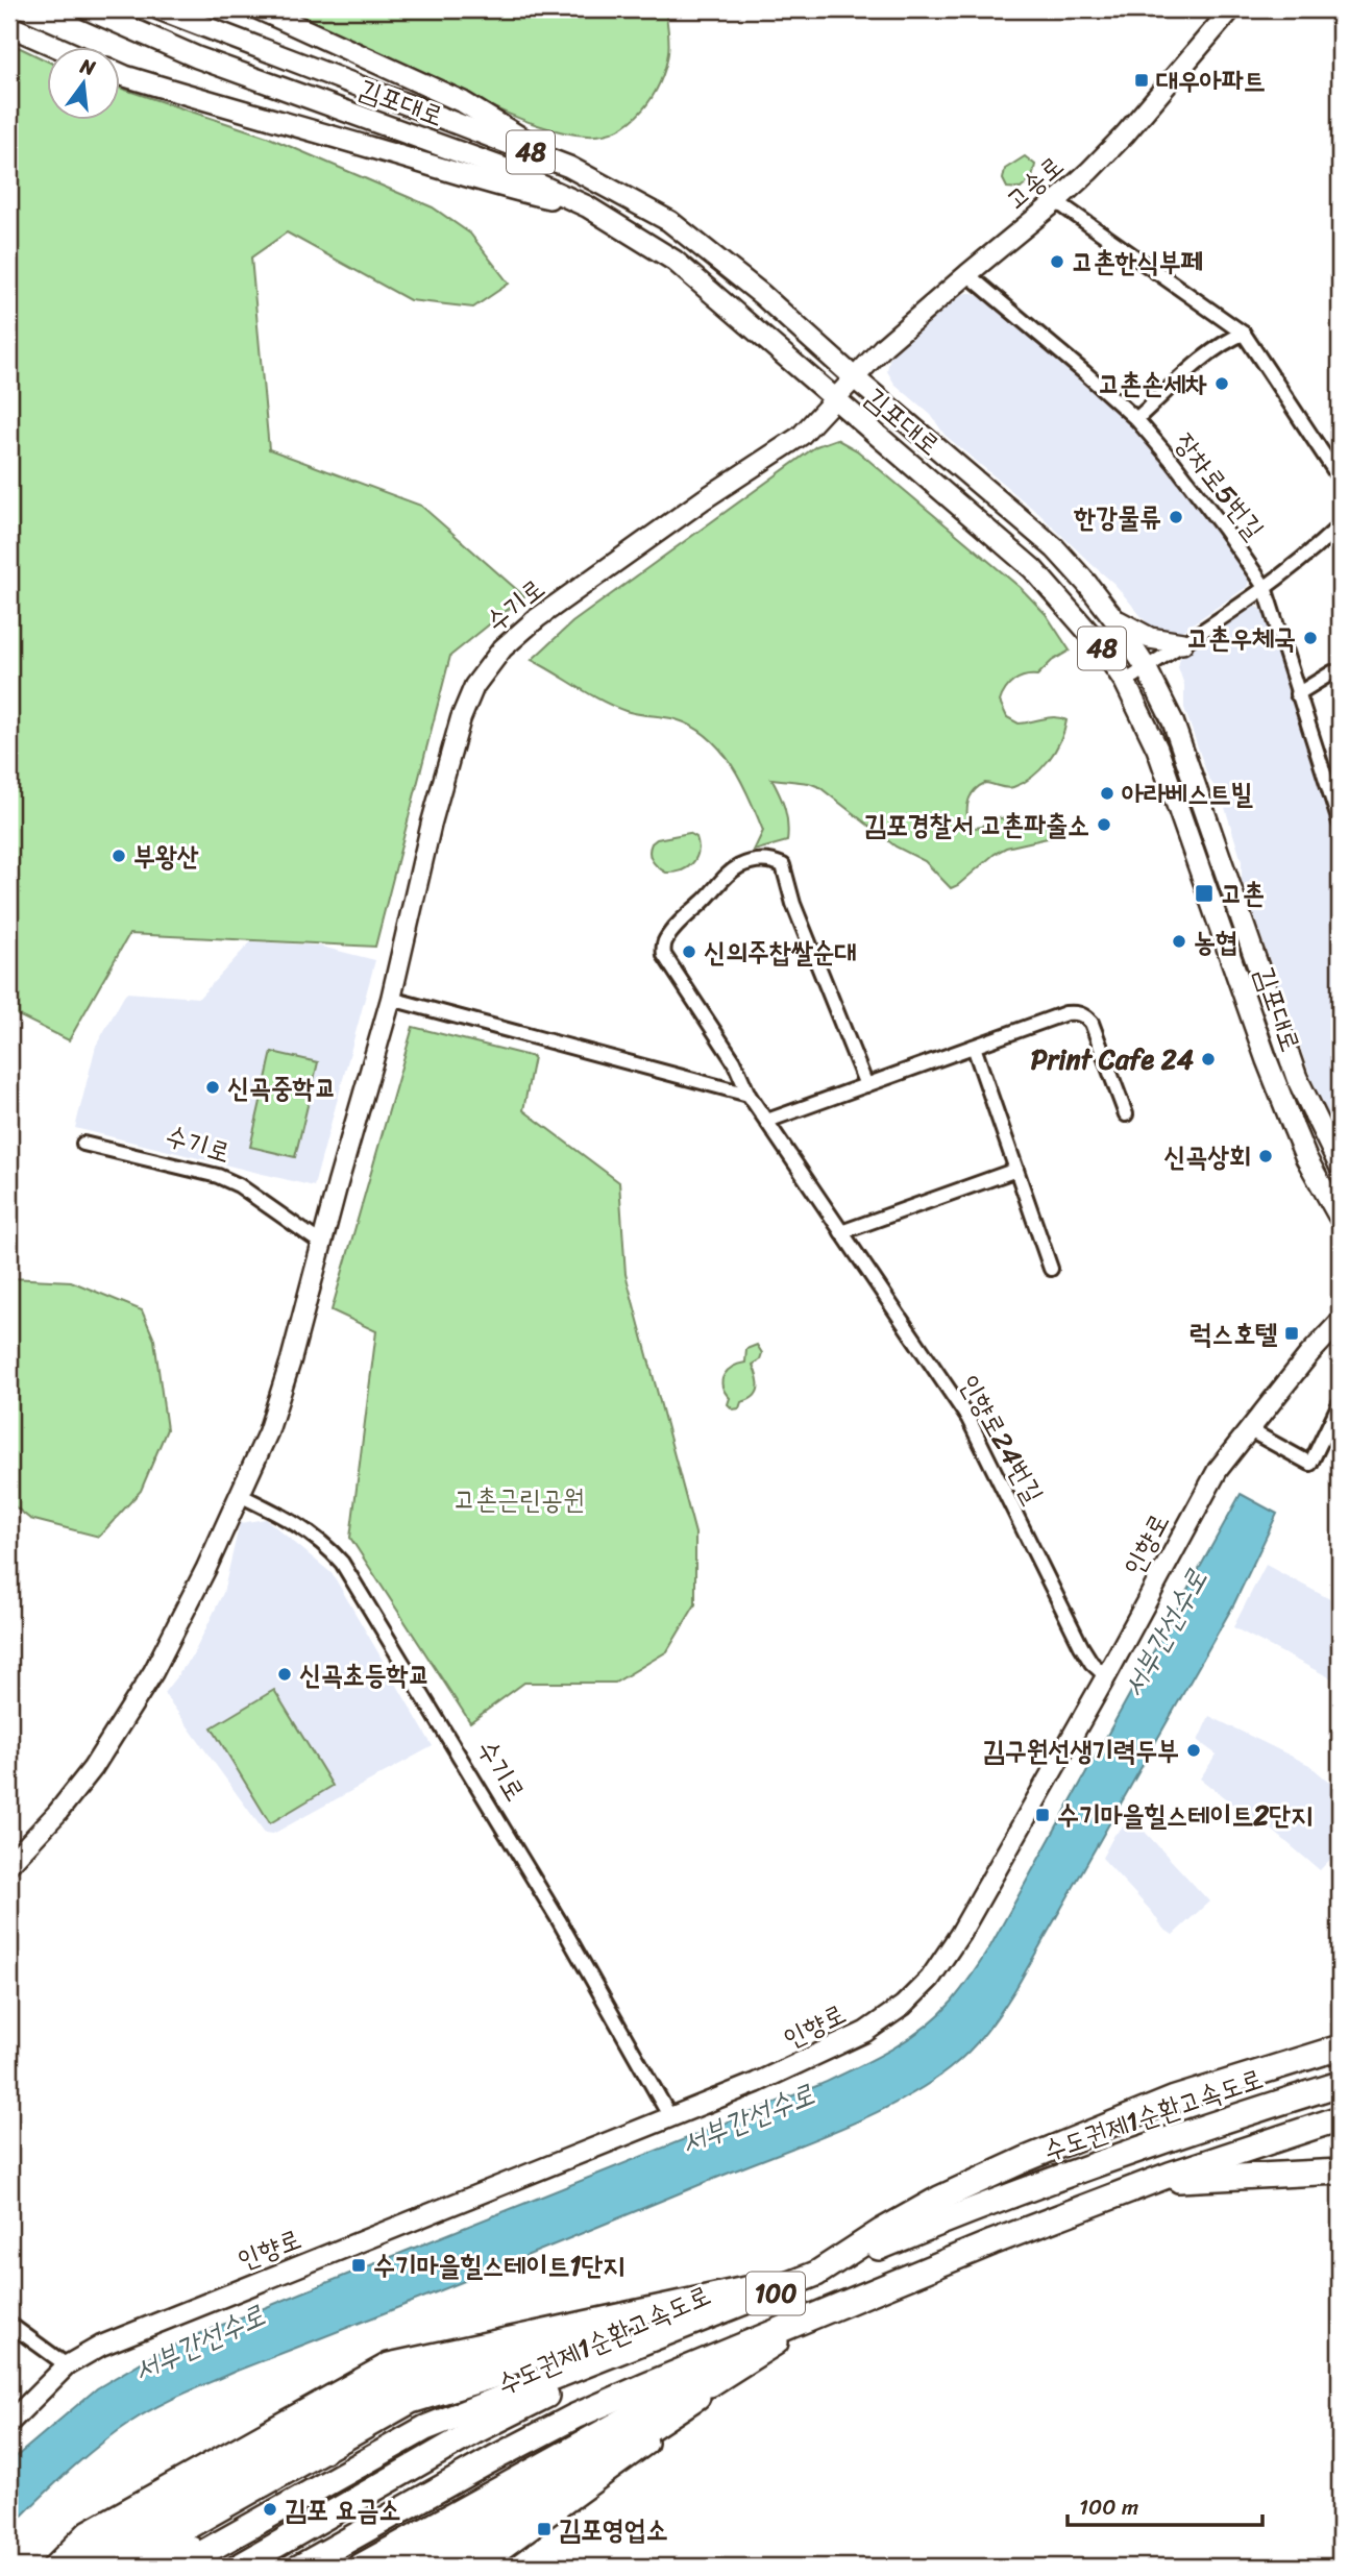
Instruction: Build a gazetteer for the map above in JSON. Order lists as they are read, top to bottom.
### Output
{
  "streets": {
    "highway": ["수도권제1순환고속도로", "100"],
    "main road": ["김포대로", "48"],
    "street": [
      "고송로",
      "장차로5번길",
      "수기로",
      "인향로24번길",
      "인향로"
    ]
  },
  "crossings": [
    ["김포대로", "고송로"],
    ["김포대로", "수기로"],
    ["고송로", "장차로5번길"],
    ["고송로", "수기로"],
    ["수기로", "인향로"],
    ["인향로24번길", "인향로"]
  ],
  "water": ["서부간선수로"],
  "parks": ["고촌근린공원"],
  "places": {
    "transit": [
      "대우아파트",
      "고촌",
      "럭스호텔",
      "수기마을힐스테이트2단지",
      "수기마을힐스테이트1단지",
      "김포영업소"
    ],
    "other": [
      "고촌한식부페",
      "고촌손세차",
      "한강물류",
      "고촌우체국",
      "아라베스트빌",
      "김포경찰서 고촌파출소",
      "부왕산",
      "농협",
      "신의주찹쌀순대",
      "Print Cafe 24",
      "신곡중학교",
      "신곡상회",
      "신곡초등학교",
      "김구원선생기력두부",
      "김포 요금소"
    ]
  },
  "scale_bar": "100 m",
  "north": "top"
}
